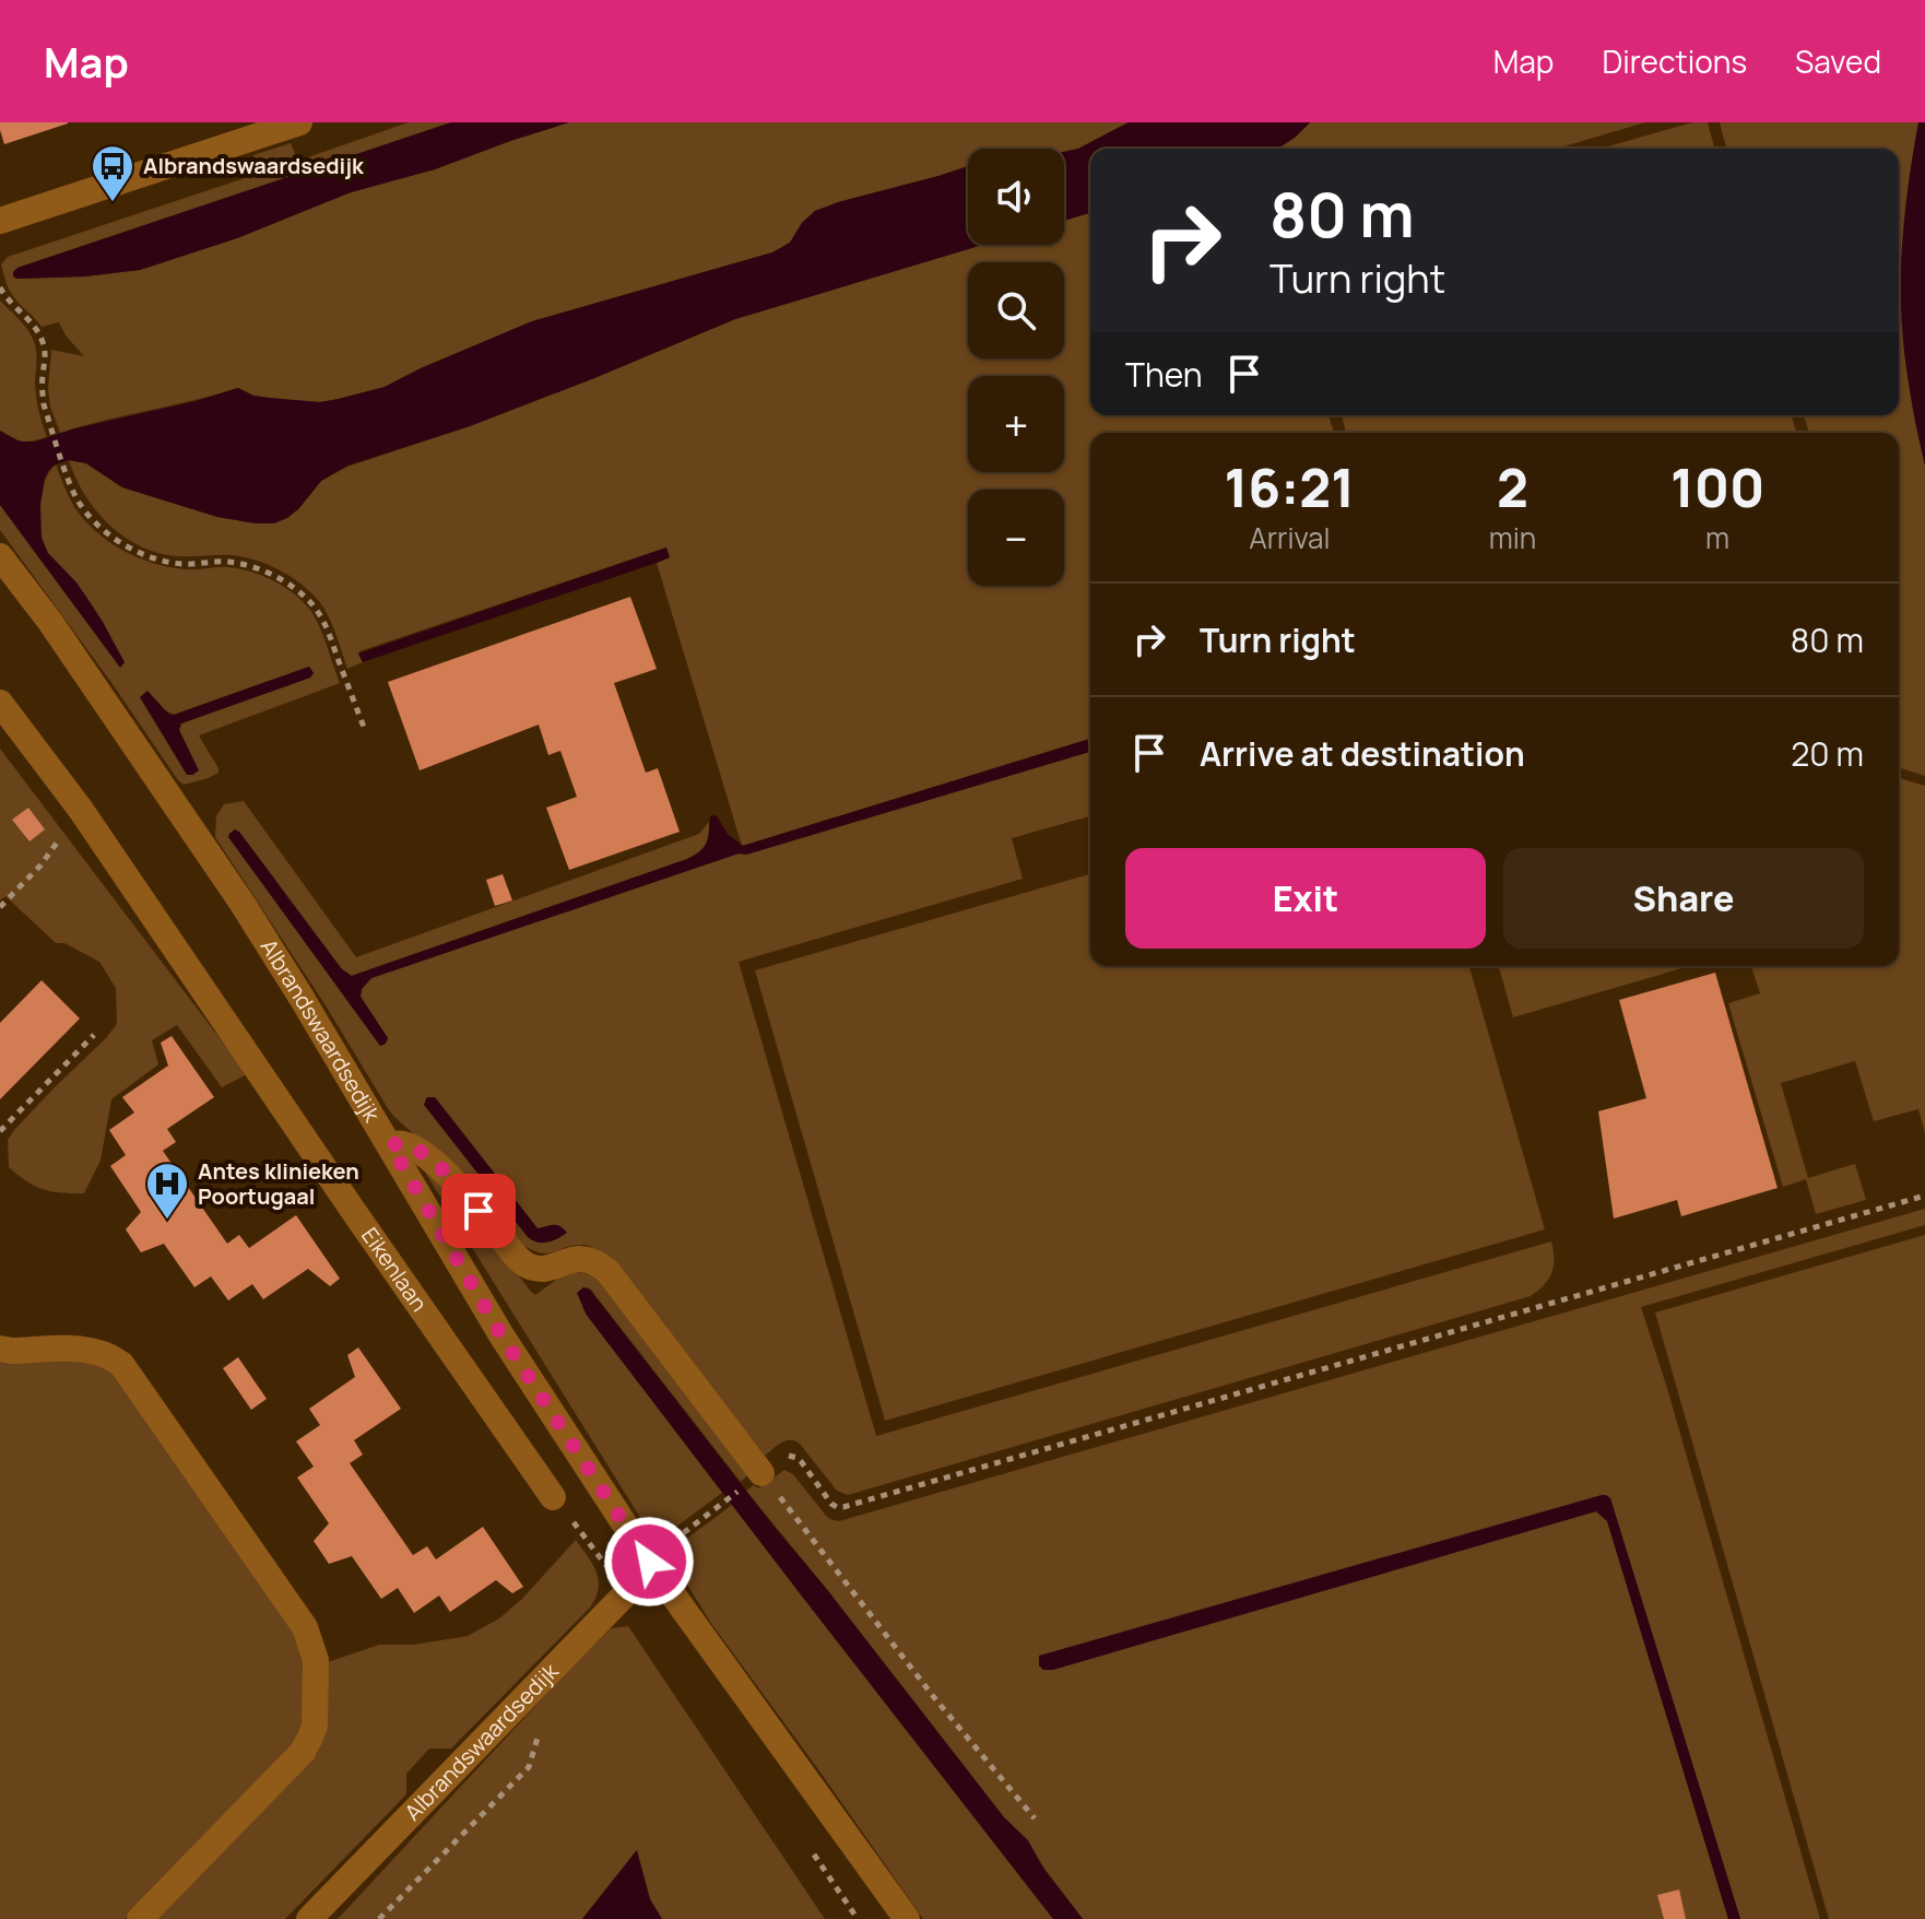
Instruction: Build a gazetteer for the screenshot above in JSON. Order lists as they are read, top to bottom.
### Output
{
  "streets": {
    "street": ["Albrandswaardsedijk", "Eikenlaan"]
  },
  "places": {
    "bus stop": ["Albrandswaardsedijk"],
    "hospital": ["Antes klinieken Poortugaal"]
  },
  "page": {
    "header": "Map",
    "nav": ["Map", "Directions", "Saved"],
    "map_buttons": ["+", "−"],
    "turn": ["80 m", "Turn right"],
    "then": "Then",
    "eta": [
      "16:21",
      "Arrival",
      "2",
      "min",
      "100",
      "m"
    ],
    "list": [
      {
        "name": "Turn right",
        "value": "80 m"
      },
      {
        "name": "Arrive at destination",
        "value": "20 m"
      }
    ],
    "buttons": ["Exit", "Share"]
  }
}
